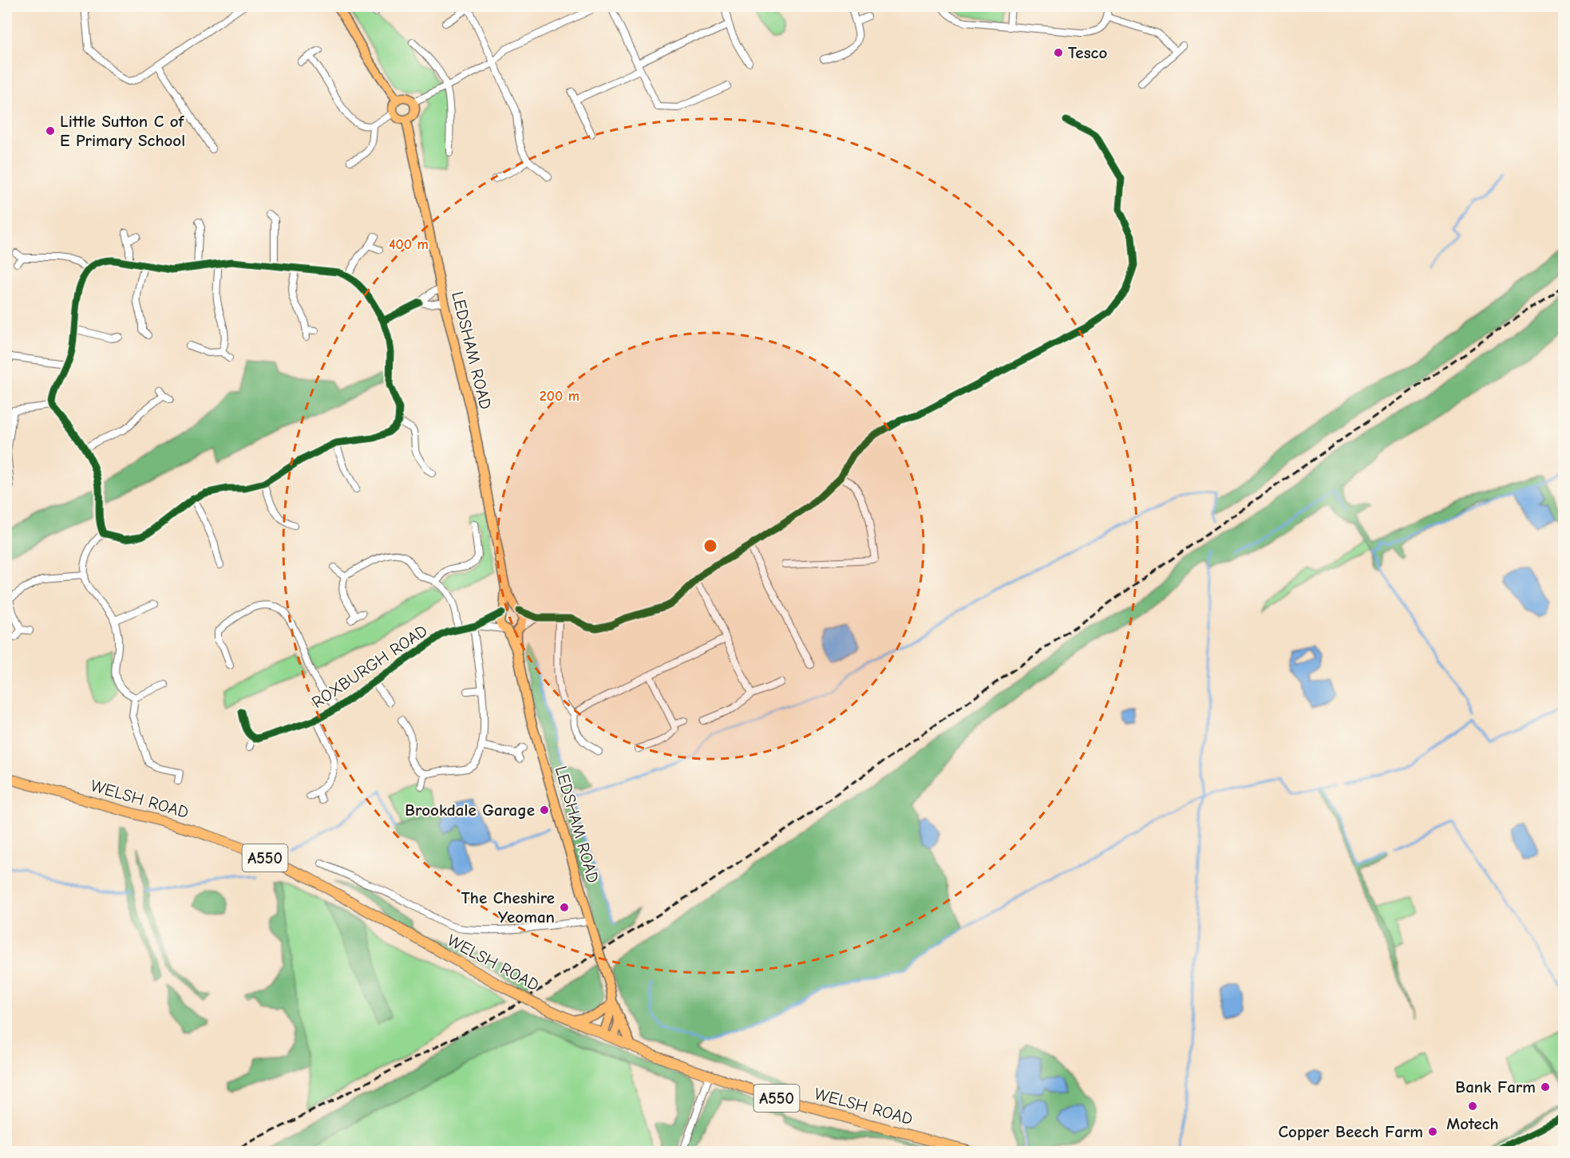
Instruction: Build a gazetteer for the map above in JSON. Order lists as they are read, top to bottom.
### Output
{
  "streets": {
    "highway": ["WELSH ROAD", "A550"],
    "main road": ["LEDSHAM ROAD"],
    "street": ["ROXBURGH ROAD"]
  },
  "crossings": [
    ["LEDSHAM ROAD", "ROXBURGH ROAD"],
    ["LEDSHAM ROAD", "WELSH ROAD"]
  ],
  "places": [
    "Tesco",
    "Little Sutton C of E Primary School",
    "Brookdale Garage",
    "The Cheshire Yeoman",
    "Bank Farm",
    "Motech",
    "Copper Beech Farm"
  ],
  "rings": ["400 m", "200 m"]
}
